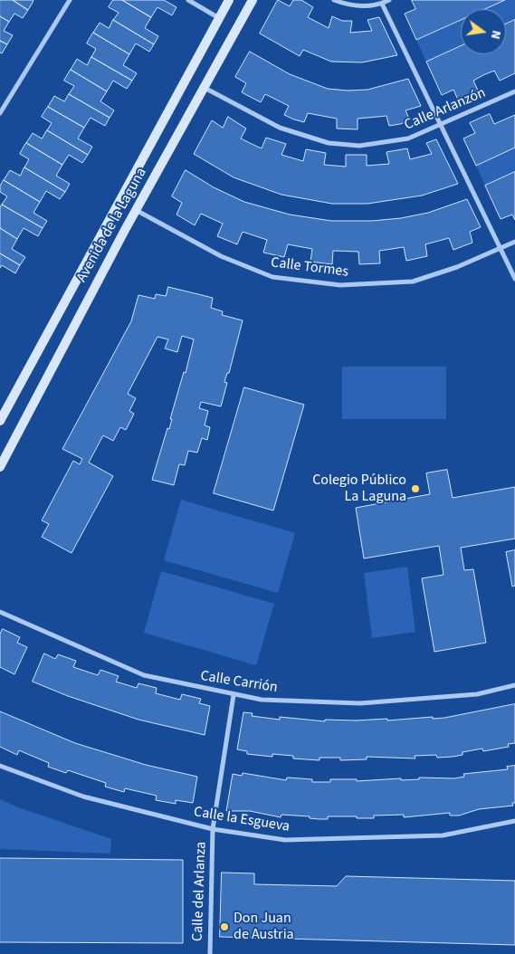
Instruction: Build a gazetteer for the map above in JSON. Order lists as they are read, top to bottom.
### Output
{
  "streets": {
    "street": [
      "Calle Arlanzón",
      "Avenida de la Laguna",
      "Calle Tormes",
      "Calle Carrión",
      "Calle la Esgueva",
      "Calle del Arlanza"
    ]
  },
  "crossings": [
    ["Calle Arlanzón", "Avenida de la Laguna"],
    ["Avenida de la Laguna", "Calle Tormes"],
    ["Calle Carrión", "Calle del Arlanza"],
    ["Calle la Esgueva", "Calle del Arlanza"]
  ],
  "places": ["Colegio Público La Laguna", "Don Juan de Austria"],
  "north": "right"
}
